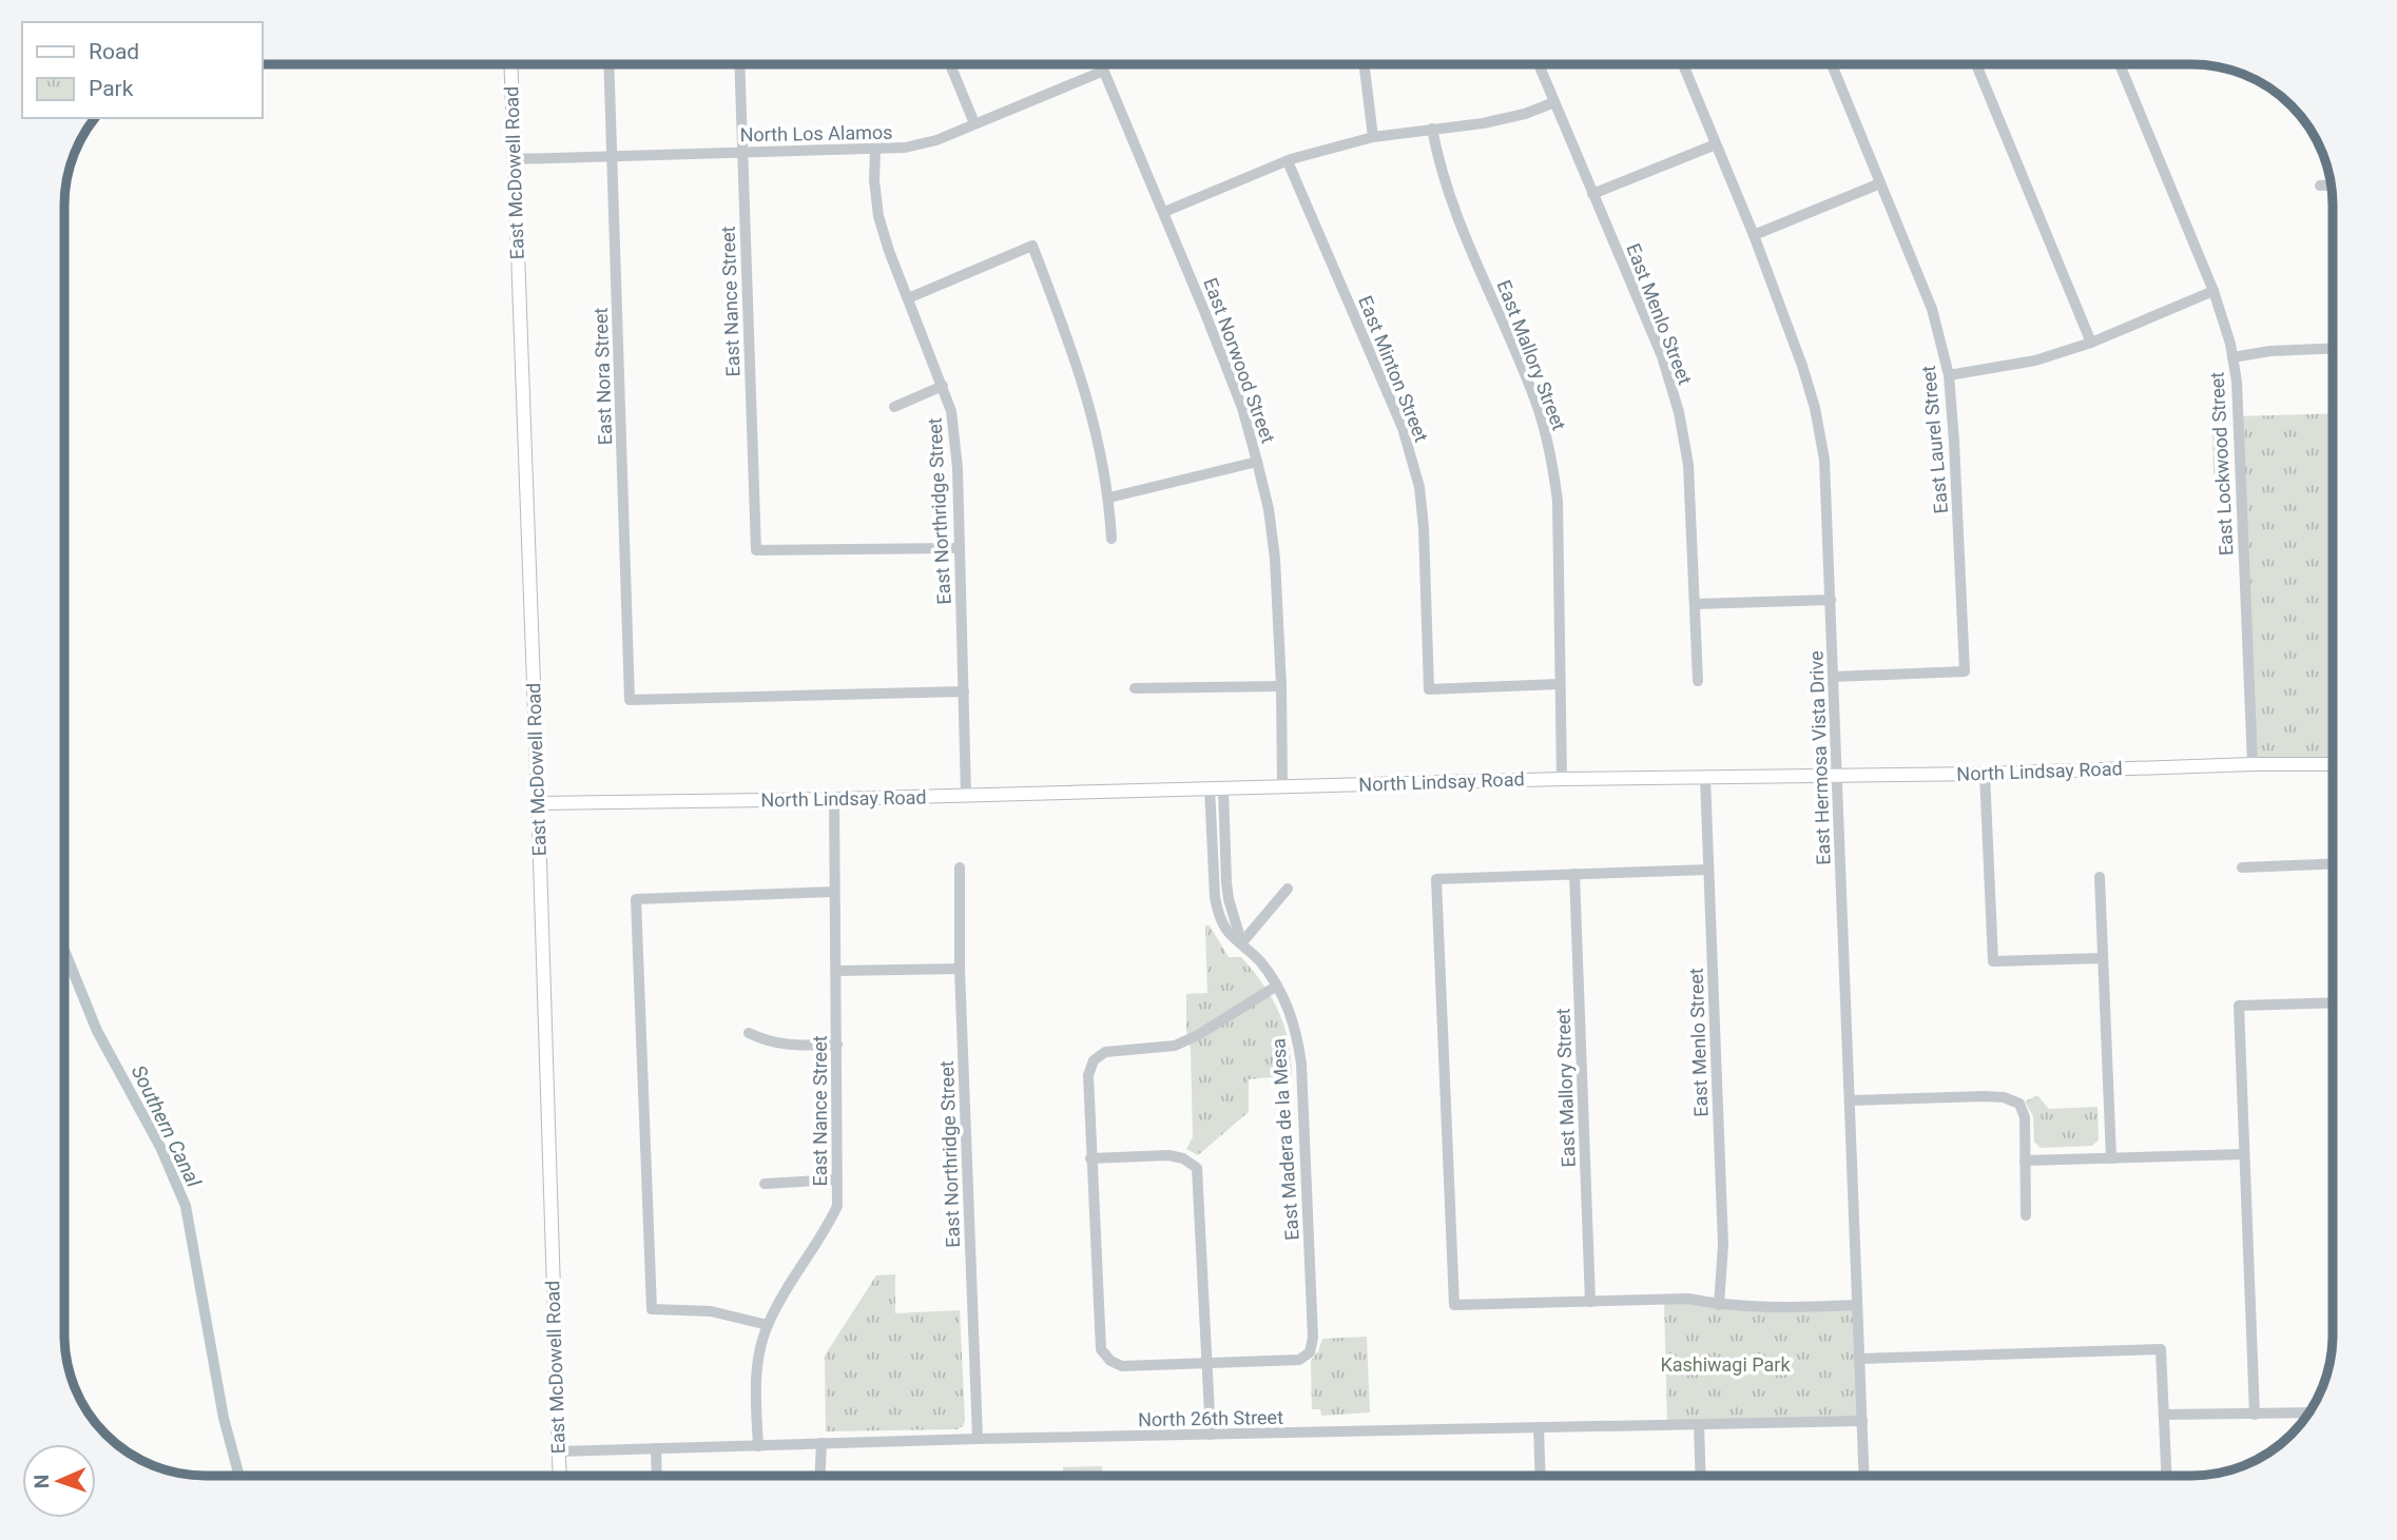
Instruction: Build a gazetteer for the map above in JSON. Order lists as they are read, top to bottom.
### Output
{
  "streets": {
    "main road": ["East McDowell Road", "North Lindsay Road"],
    "street": [
      "North Los Alamos",
      "East Nance Street",
      "East Menlo Street",
      "East Mallory Street",
      "East Norwood Street",
      "East Minton Street",
      "East Nora Street",
      "East Laurel Street",
      "East Lockwood Street",
      "East Northridge Street",
      "East Hermosa Vista Drive",
      "East Madera de la Mesa",
      "North 26th Street"
    ]
  },
  "crossings": [
    ["North Los Alamos", "East McDowell Road"],
    ["North Los Alamos", "East Nance Street"],
    ["North Los Alamos", "East Norwood Street"],
    ["North Los Alamos", "East Nora Street"],
    ["North Los Alamos", "East Northridge Street"],
    ["East McDowell Road", "North Lindsay Road"],
    ["East McDowell Road", "North 26th Street"],
    ["East Nance Street", "East Northridge Street"],
    ["East Nance Street", "North Lindsay Road"],
    ["East Nance Street", "North 26th Street"],
    ["East Menlo Street", "North Lindsay Road"],
    ["East Mallory Street", "East Minton Street"],
    ["East Mallory Street", "North Lindsay Road"],
    ["East Norwood Street", "North Lindsay Road"],
    ["East Nora Street", "East Northridge Street"],
    ["East Laurel Street", "East Hermosa Vista Drive"],
    ["East Lockwood Street", "North Lindsay Road"],
    ["East Northridge Street", "North Lindsay Road"],
    ["East Northridge Street", "North 26th Street"],
    ["East Hermosa Vista Drive", "North Lindsay Road"],
    ["East Hermosa Vista Drive", "North 26th Street"],
    ["North Lindsay Road", "East Madera de la Mesa"]
  ],
  "water": ["Southern Canal"],
  "parks": ["Kashiwagi Park"],
  "legend": ["Road", "Park"],
  "north": "left"
}
